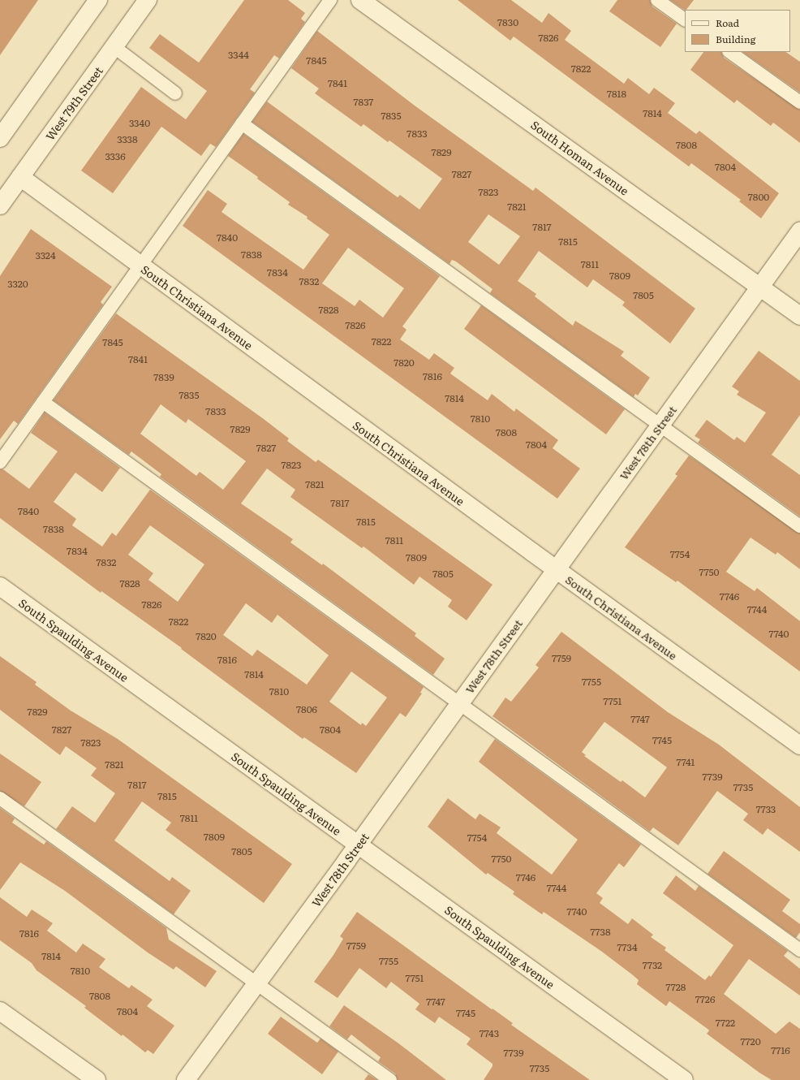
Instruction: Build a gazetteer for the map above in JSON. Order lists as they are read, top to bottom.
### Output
{
  "streets": {
    "street": [
      "West 79th Street",
      "South Homan Avenue",
      "South Christiana Avenue",
      "West 78th Street",
      "South Spaulding Avenue"
    ]
  },
  "crossings": [
    ["West 79th Street", "South Christiana Avenue"],
    ["South Homan Avenue", "West 78th Street"],
    ["South Christiana Avenue", "West 78th Street"],
    ["West 78th Street", "South Spaulding Avenue"]
  ],
  "house_numbers": [
    "7830",
    "7826",
    "3344",
    "7845",
    "7822",
    "7841",
    "7818",
    "7837",
    "7814",
    "7835",
    "3340",
    "7833",
    "3338",
    "7808",
    "7829",
    "3336",
    "7804",
    "7827",
    "7823",
    "7800",
    "7821",
    "7817",
    "7840",
    "7815",
    "7838",
    "3324",
    "7811",
    "7834",
    "7809",
    "7832",
    "3320",
    "7805",
    "7828",
    "7826",
    "7822",
    "7845",
    "7841",
    "7820",
    "7816",
    "7839",
    "7835",
    "7814",
    "7833",
    "7810",
    "7829",
    "7808",
    "7804",
    "7827",
    "7823",
    "7821",
    "7817",
    "7840",
    "7815",
    "7838",
    "7811",
    "7834",
    "7754",
    "7809",
    "7832",
    "7750",
    "7805",
    "7828",
    "7746",
    "7826",
    "7744",
    "7822",
    "7740",
    "7820",
    "7759",
    "7816",
    "7814",
    "7755",
    "7810",
    "7751",
    "7806",
    "7829",
    "7747",
    "7827",
    "7804",
    "7745",
    "7823",
    "7741",
    "7821",
    "7739",
    "7817",
    "7735",
    "7815",
    "7733",
    "7811",
    "7809",
    "7754",
    "7805",
    "7750",
    "7746",
    "7744",
    "7740",
    "7738",
    "7816",
    "7759",
    "7734",
    "7814",
    "7755",
    "7732",
    "7810",
    "7751",
    "7728",
    "7808",
    "7726",
    "7747",
    "7804",
    "7745",
    "7722",
    "7743",
    "7720",
    "7716",
    "7739",
    "7735"
  ],
  "legend": ["Road", "Building"]
}
